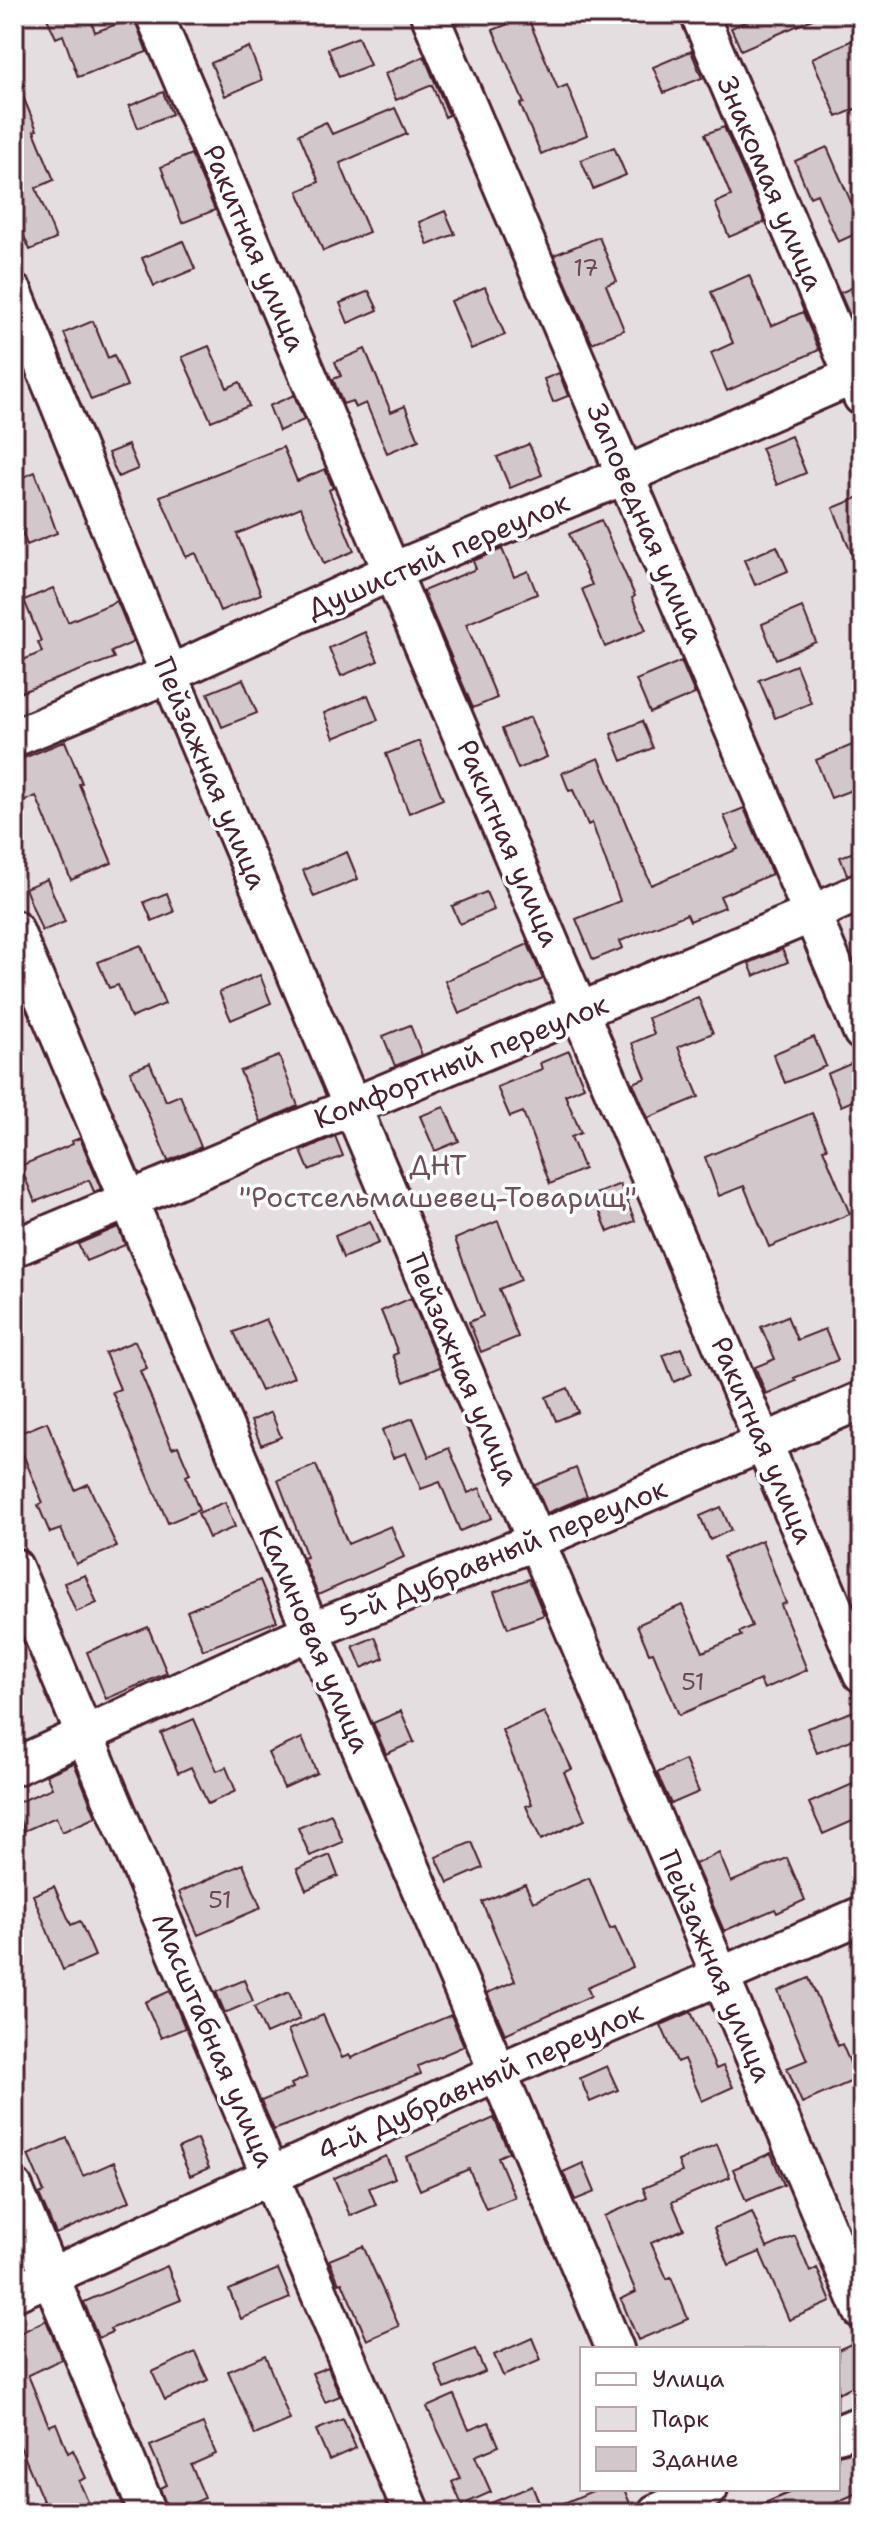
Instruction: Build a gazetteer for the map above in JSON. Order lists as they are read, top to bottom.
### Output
{
  "streets": {
    "lane": [
      "Знакомая улица",
      "Ракитная улица",
      "Заповедная улица",
      "Душистый переулок",
      "Пейзажная улица",
      "Комфортный переулок",
      "5-й Дубравный переулок",
      "Калиновая улица",
      "Масштабная улица",
      "4-й Дубравный переулок"
    ]
  },
  "crossings": [
    ["Знакомая улица", "Душистый переулок"],
    ["Ракитная улица", "Душистый переулок"],
    ["Ракитная улица", "Комфортный переулок"],
    ["Ракитная улица", "5-й Дубравный переулок"],
    ["Заповедная улица", "Душистый переулок"],
    ["Заповедная улица", "Комфортный переулок"],
    ["Душистый переулок", "Пейзажная улица"],
    ["Пейзажная улица", "Комфортный переулок"],
    ["Пейзажная улица", "5-й Дубравный переулок"],
    ["Пейзажная улица", "4-й Дубравный переулок"],
    ["Комфортный переулок", "Калиновая улица"],
    ["5-й Дубравный переулок", "Калиновая улица"],
    ["5-й Дубравный переулок", "Масштабная улица"],
    ["Калиновая улица", "4-й Дубравный переулок"],
    ["Масштабная улица", "4-й Дубравный переулок"]
  ],
  "parks": ["ДНТ \"Ростсельмашевец-Товарищ\""],
  "house_numbers": ["17", "51", "51"],
  "legend": ["Улица", "Парк", "Здание"]
}
